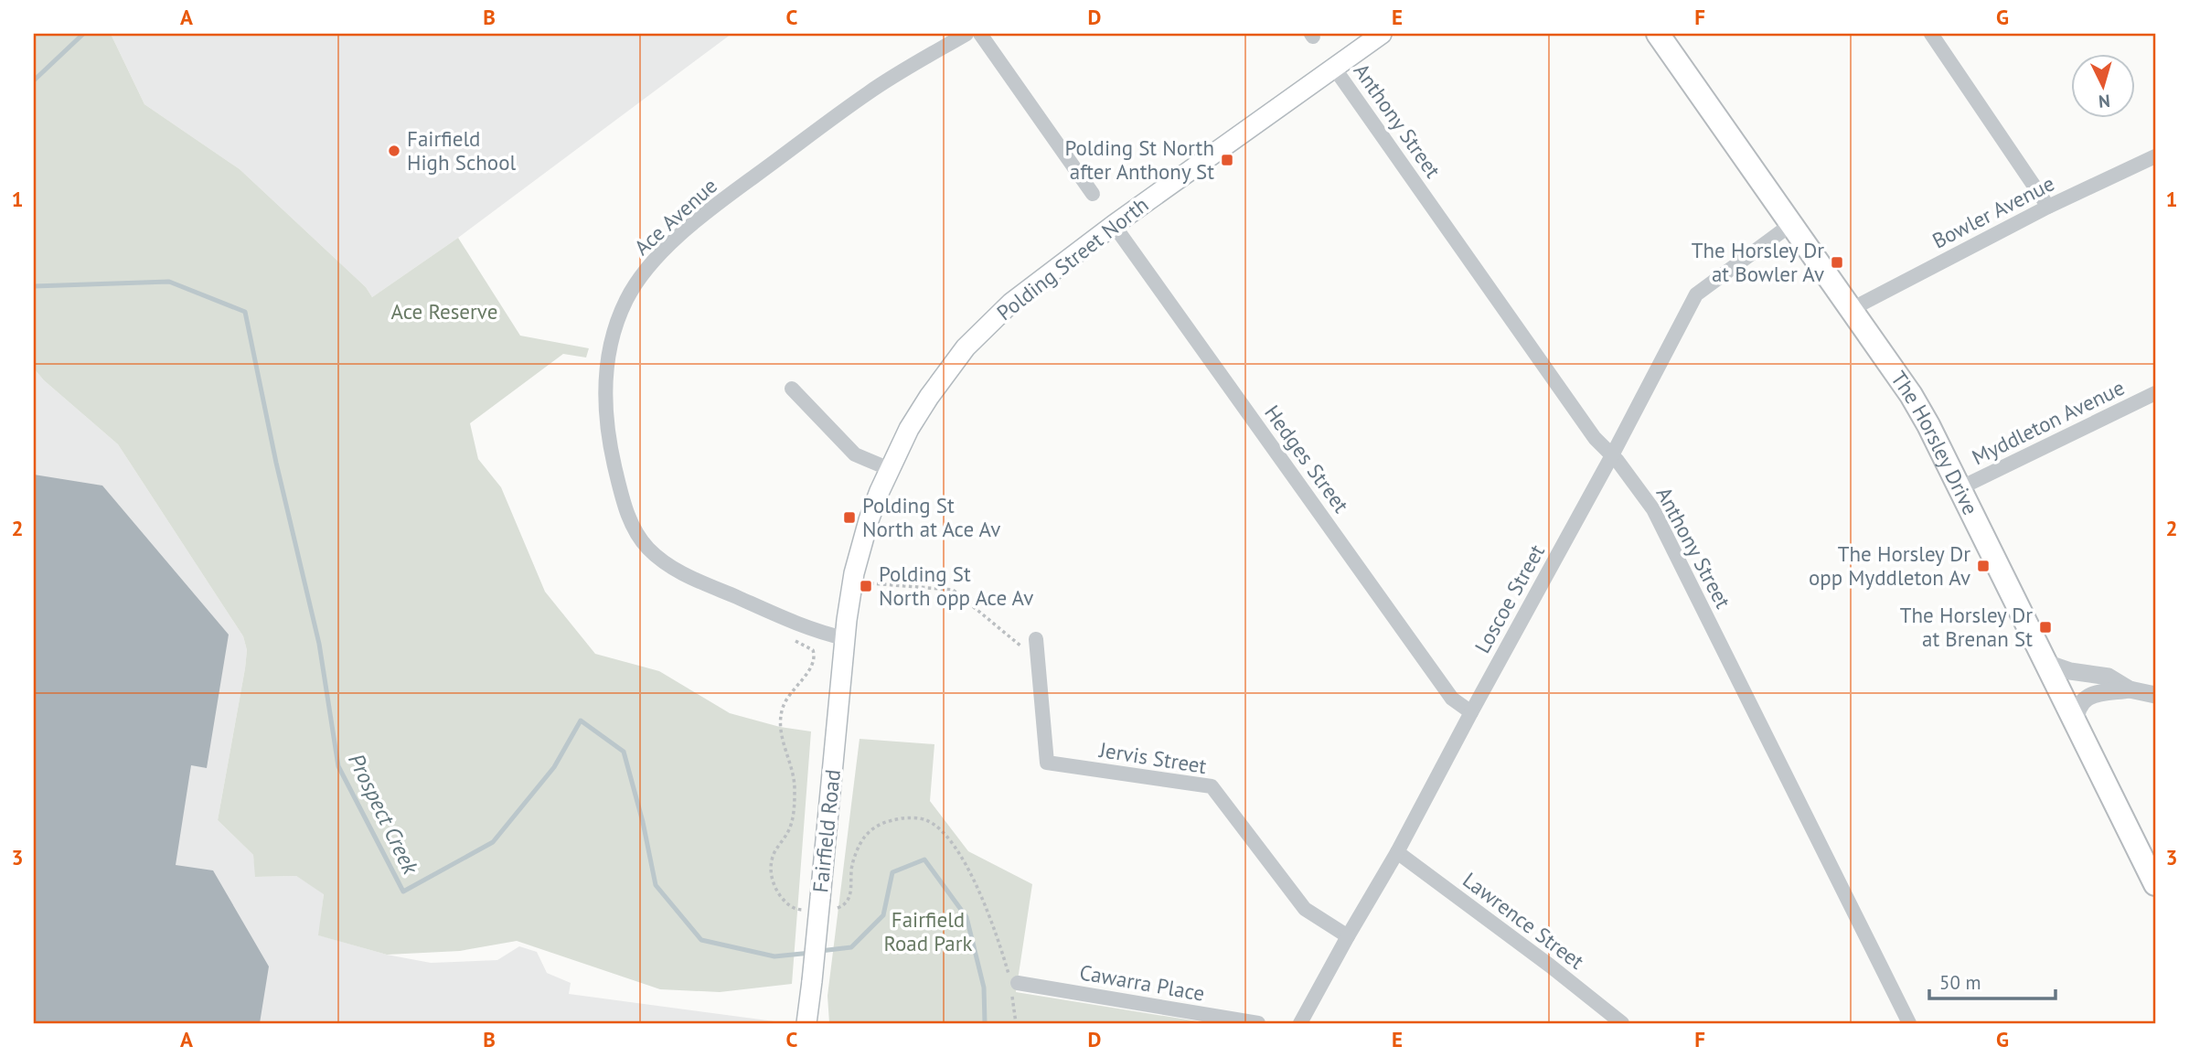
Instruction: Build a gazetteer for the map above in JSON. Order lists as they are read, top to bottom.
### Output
{
  "streets": {
    "main road": ["Polding Street North", "The Horsley Drive", "Fairfield Road"],
    "street": [
      "Anthony Street",
      "Bowler Avenue",
      "Ace Avenue",
      "Myddleton Avenue",
      "Hedges Street",
      "Loscoe Street",
      "Jervis Street",
      "Lawrence Street",
      "Cawarra Place"
    ]
  },
  "crossings": [
    ["Anthony Street", "Polding Street North"],
    ["Anthony Street", "Loscoe Street"],
    ["Bowler Avenue", "The Horsley Drive"],
    ["Ace Avenue", "Polding Street North"],
    ["Ace Avenue", "Fairfield Road"],
    ["Polding Street North", "Hedges Street"],
    ["Polding Street North", "Fairfield Road"],
    ["Myddleton Avenue", "The Horsley Drive"],
    ["The Horsley Drive", "Loscoe Street"],
    ["Hedges Street", "Loscoe Street"],
    ["Loscoe Street", "Jervis Street"],
    ["Loscoe Street", "Lawrence Street"]
  ],
  "water": ["Prospect Creek"],
  "parks": ["Ace Reserve", "Fairfield Road Park"],
  "places": {
    "other": ["Fairfield High School"],
    "transit": [
      "Polding St North after Anthony St",
      "The Horsley Dr at Bowler Av",
      "Polding St North at Ace Av",
      "The Horsley Dr opp Myddleton Av",
      "Polding St North opp Ace Av",
      "The Horsley Dr at Brenan St"
    ]
  },
  "scale_bar": "50 m",
  "north": "bottom",
  "grid": {
    "columns": [
      "A",
      "B",
      "C",
      "D",
      "E",
      "F",
      "G"
    ],
    "rows": ["1", "2", "3"]
  }
}
